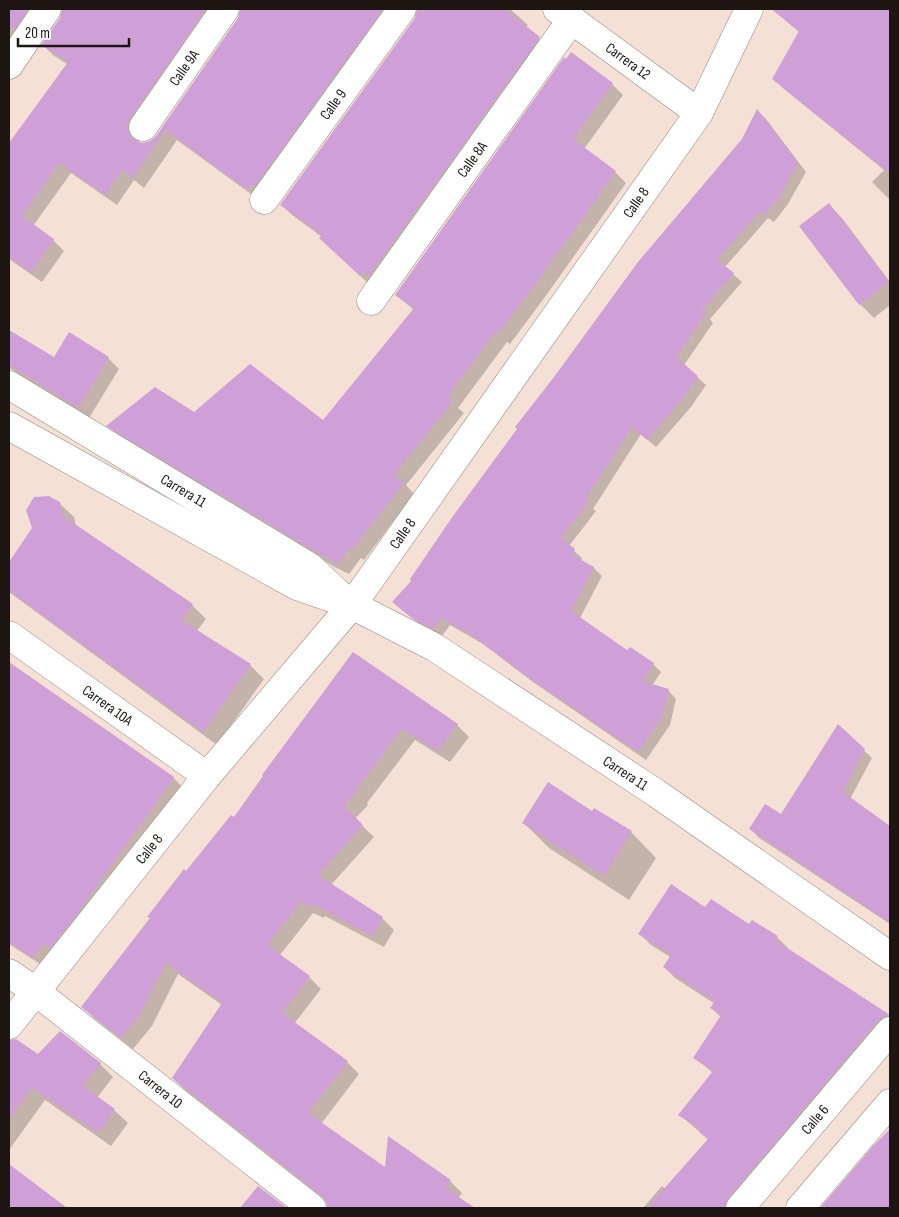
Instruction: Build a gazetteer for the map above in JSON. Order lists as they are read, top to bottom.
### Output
{
  "streets": {
    "street": [
      "Carrera 12",
      "Calle 9A",
      "Calle 9",
      "Calle 8A",
      "Calle 8",
      "Carrera 11",
      "Carrera 10A",
      "Carrera 10",
      "Calle 6"
    ]
  },
  "crossings": [
    ["Carrera 12", "Calle 8A"],
    ["Carrera 12", "Calle 8"],
    ["Calle 8", "Carrera 11"],
    ["Calle 8", "Carrera 10A"],
    ["Calle 8", "Carrera 10"]
  ],
  "scale_bar": "20 m"
}
